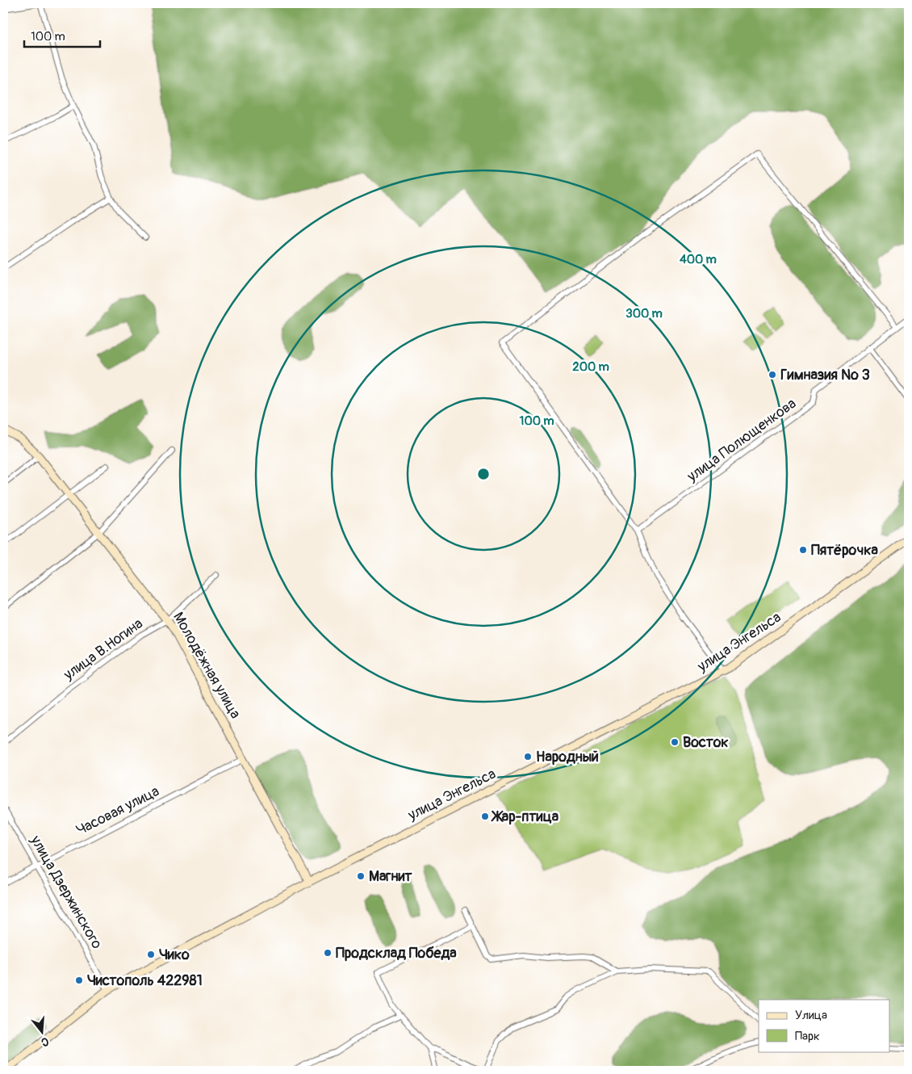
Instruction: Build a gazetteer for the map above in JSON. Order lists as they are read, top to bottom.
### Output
{
  "streets": {
    "main road": ["улица Энгельса", "Молодёжная улица"],
    "street": [
      "улица Полющенкова",
      "улица В.Ногина",
      "Часовая улица",
      "улица Дзержинского"
    ]
  },
  "crossings": [
    ["улица Энгельса", "Молодёжная улица"],
    ["улица Энгельса", "улица Дзержинского"],
    ["улица В.Ногина", "Молодёжная улица"],
    ["Молодёжная улица", "Часовая улица"],
    ["Часовая улица", "улица Дзержинского"]
  ],
  "places": [
    "Гимназия № 3",
    "Пятёрочка",
    "Восток",
    "Народный",
    "Жар-птица",
    "Магнит",
    "Продсклад Победа",
    "Чико",
    "Чистополь 422981"
  ],
  "legend": ["Улица", "Парк"],
  "scale_bar": "100 m",
  "north": "bottom",
  "rings": [
    "400 m",
    "300 m",
    "200 m",
    "100 m"
  ]
}
